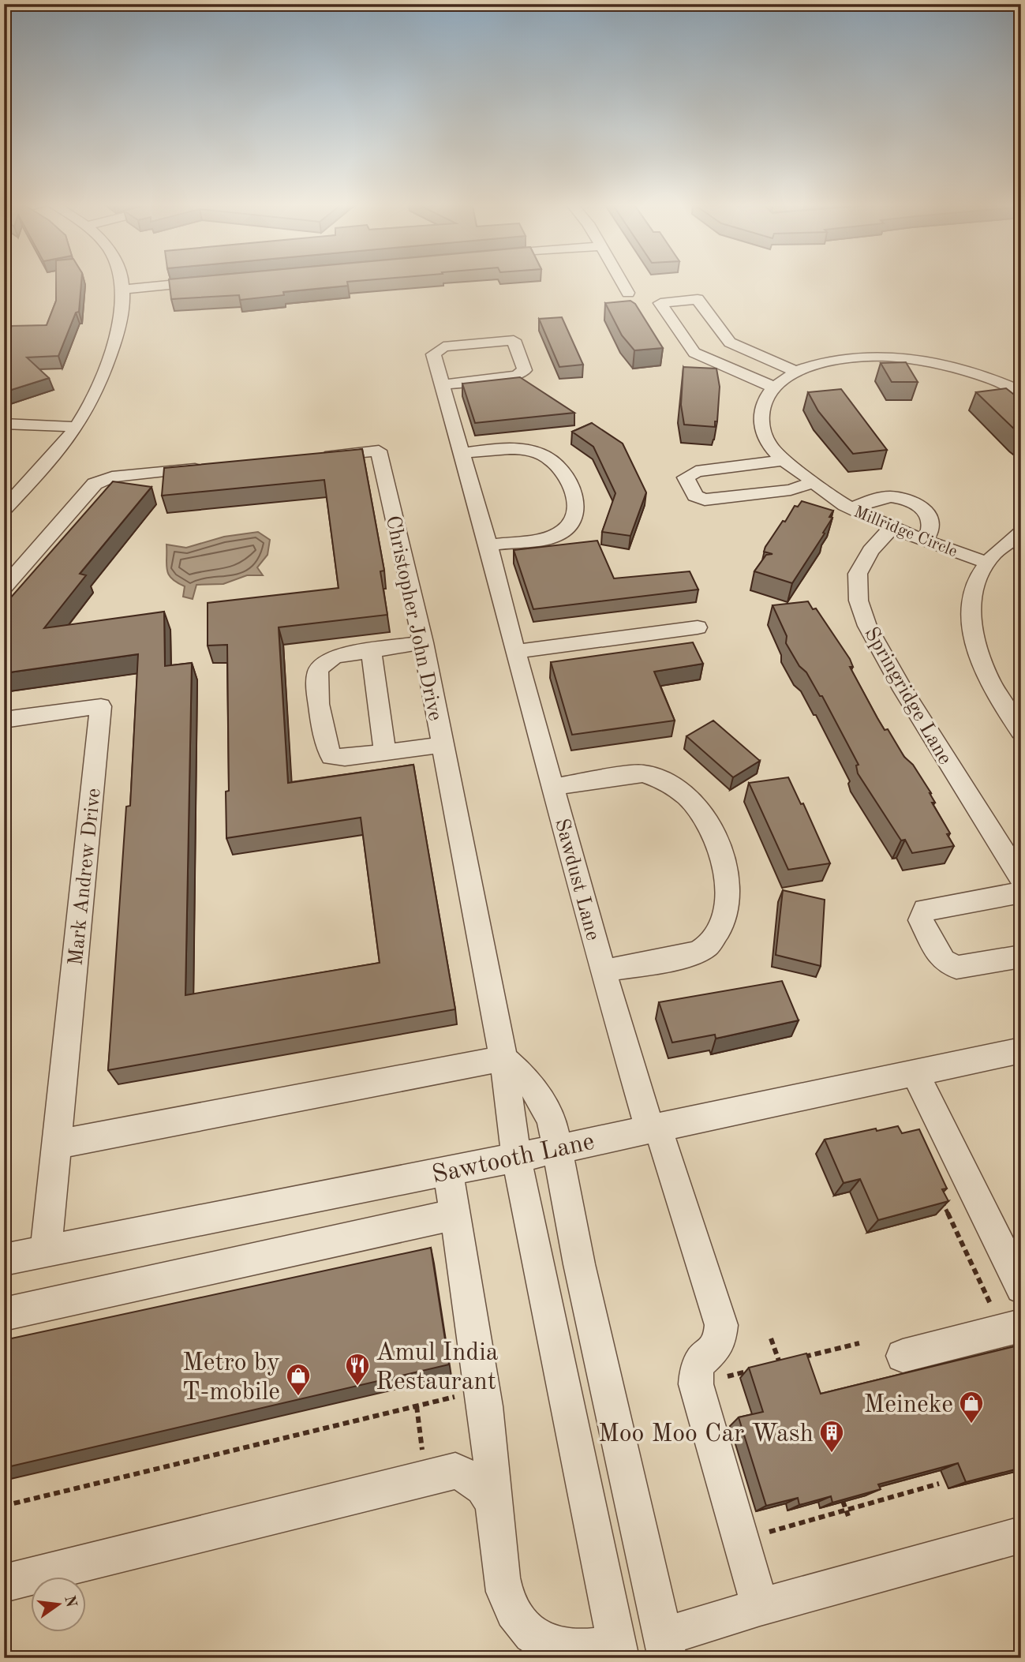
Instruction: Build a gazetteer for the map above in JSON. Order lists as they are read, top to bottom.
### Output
{
  "streets": {
    "street": [
      "Millridge Circle",
      "Christopher John Drive",
      "Springridge Lane",
      "Mark Andrew Drive",
      "Sawdust Lane",
      "Sawtooth Lane"
    ]
  },
  "crossings": [
    ["Millridge Circle", "Springridge Lane"],
    ["Christopher John Drive", "Sawtooth Lane"],
    ["Mark Andrew Drive", "Sawtooth Lane"],
    ["Sawdust Lane", "Sawtooth Lane"]
  ],
  "places": {
    "restaurant": ["Amul India Restaurant"],
    "shop": ["Metro by T-mobile", "Meineke"],
    "building": ["Moo Moo Car Wash"]
  },
  "north": "right"
}
